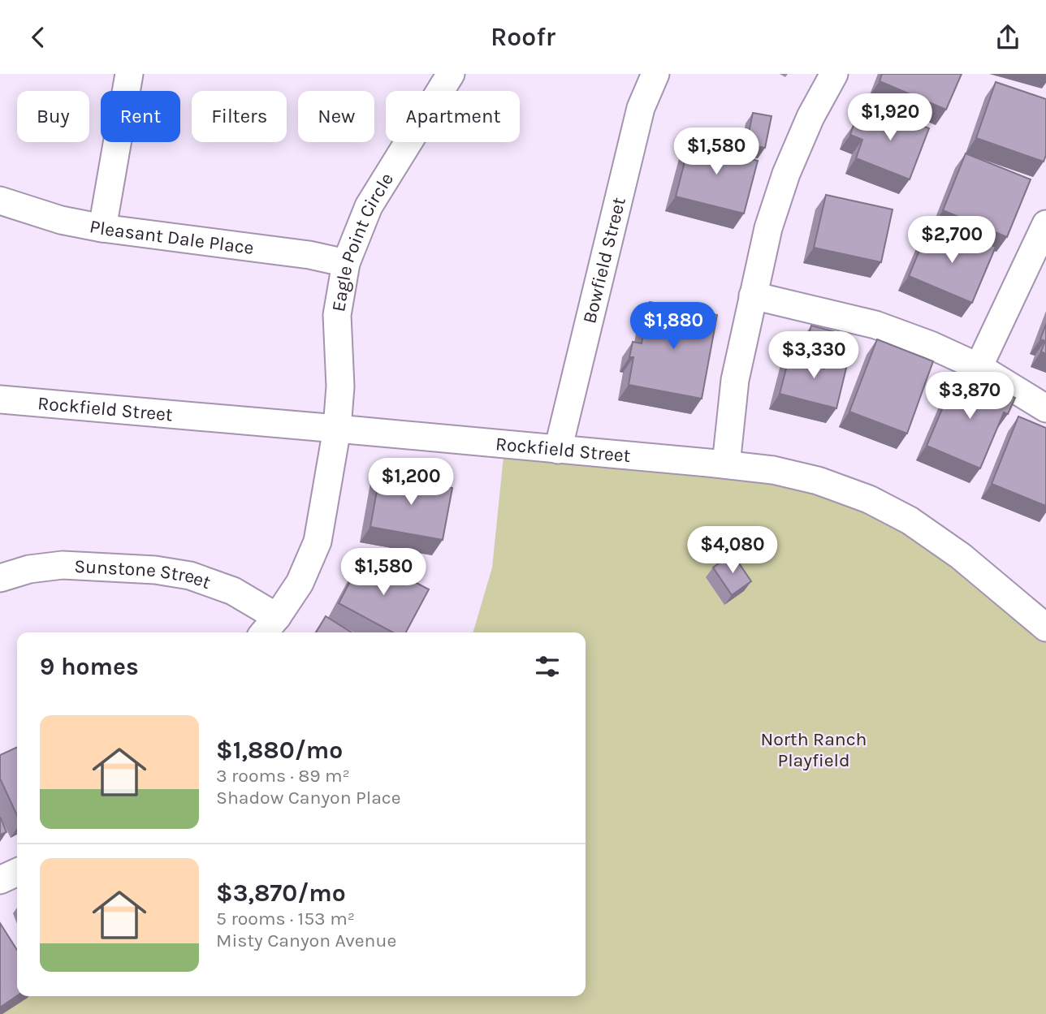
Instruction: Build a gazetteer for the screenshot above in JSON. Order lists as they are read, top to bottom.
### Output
{
  "streets": {
    "street": [
      "Pleasant Dale Place",
      "Eagle Point Circle",
      "Bowfield Street",
      "Rockfield Street",
      "Sunstone Street"
    ]
  },
  "crossings": [
    ["Pleasant Dale Place", "Eagle Point Circle"],
    ["Eagle Point Circle", "Rockfield Street"],
    ["Eagle Point Circle", "Sunstone Street"],
    ["Bowfield Street", "Rockfield Street"]
  ],
  "parks": ["North Ranch Playfield"],
  "page": {
    "header": "Roofr",
    "chip": [
      "Buy",
      "Rent",
      "Filters",
      "New",
      "Apartment"
    ],
    "price": [
      "$1,920",
      "$1,580",
      "$2,700",
      "$1,880",
      "$3,330",
      "$3,870",
      "$1,200",
      "$4,080",
      "$1,580"
    ],
    "heading": "9 homes",
    "list": [
      {
        "name": "$1,880/mo",
        "note": "3 rooms · 89 m² · Shadow Canyon Place"
      },
      {
        "name": "$3,870/mo",
        "note": "5 rooms · 153 m² · Misty Canyon Avenue"
      }
    ]
  }
}
